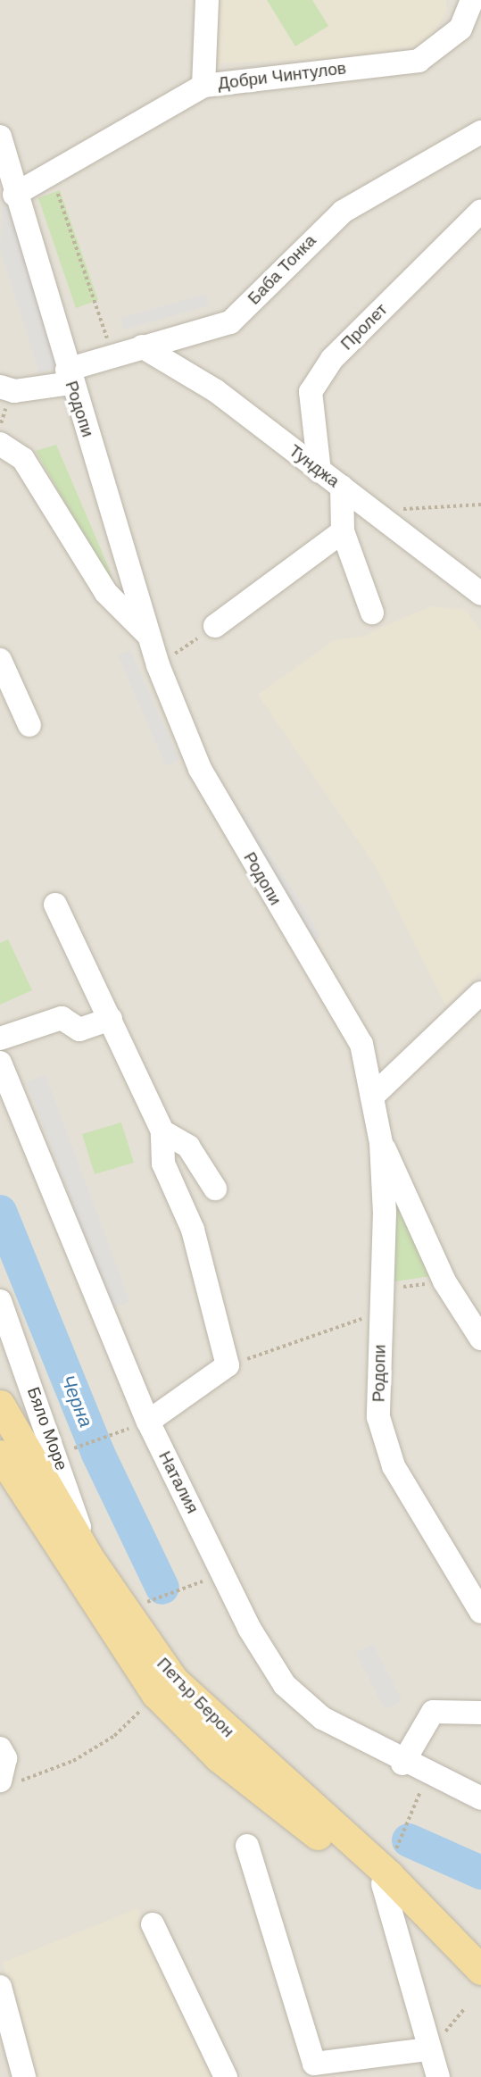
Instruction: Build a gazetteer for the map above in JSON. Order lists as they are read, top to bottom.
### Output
{
  "streets": {
    "main road": ["Петър Берон"],
    "street": [
      "Добри Чинтулов",
      "Баба Тонка",
      "Пролет",
      "Родопи",
      "Тунджа",
      "Бяло Море",
      "Наталия"
    ]
  },
  "crossings": [
    ["Добри Чинтулов", "Родопи"],
    ["Баба Тонка", "Родопи"],
    ["Баба Тонка", "Тунджа"],
    ["Пролет", "Тунджа"],
    ["Бяло Море", "Петър Берон"]
  ],
  "water": ["Черна"]
}
